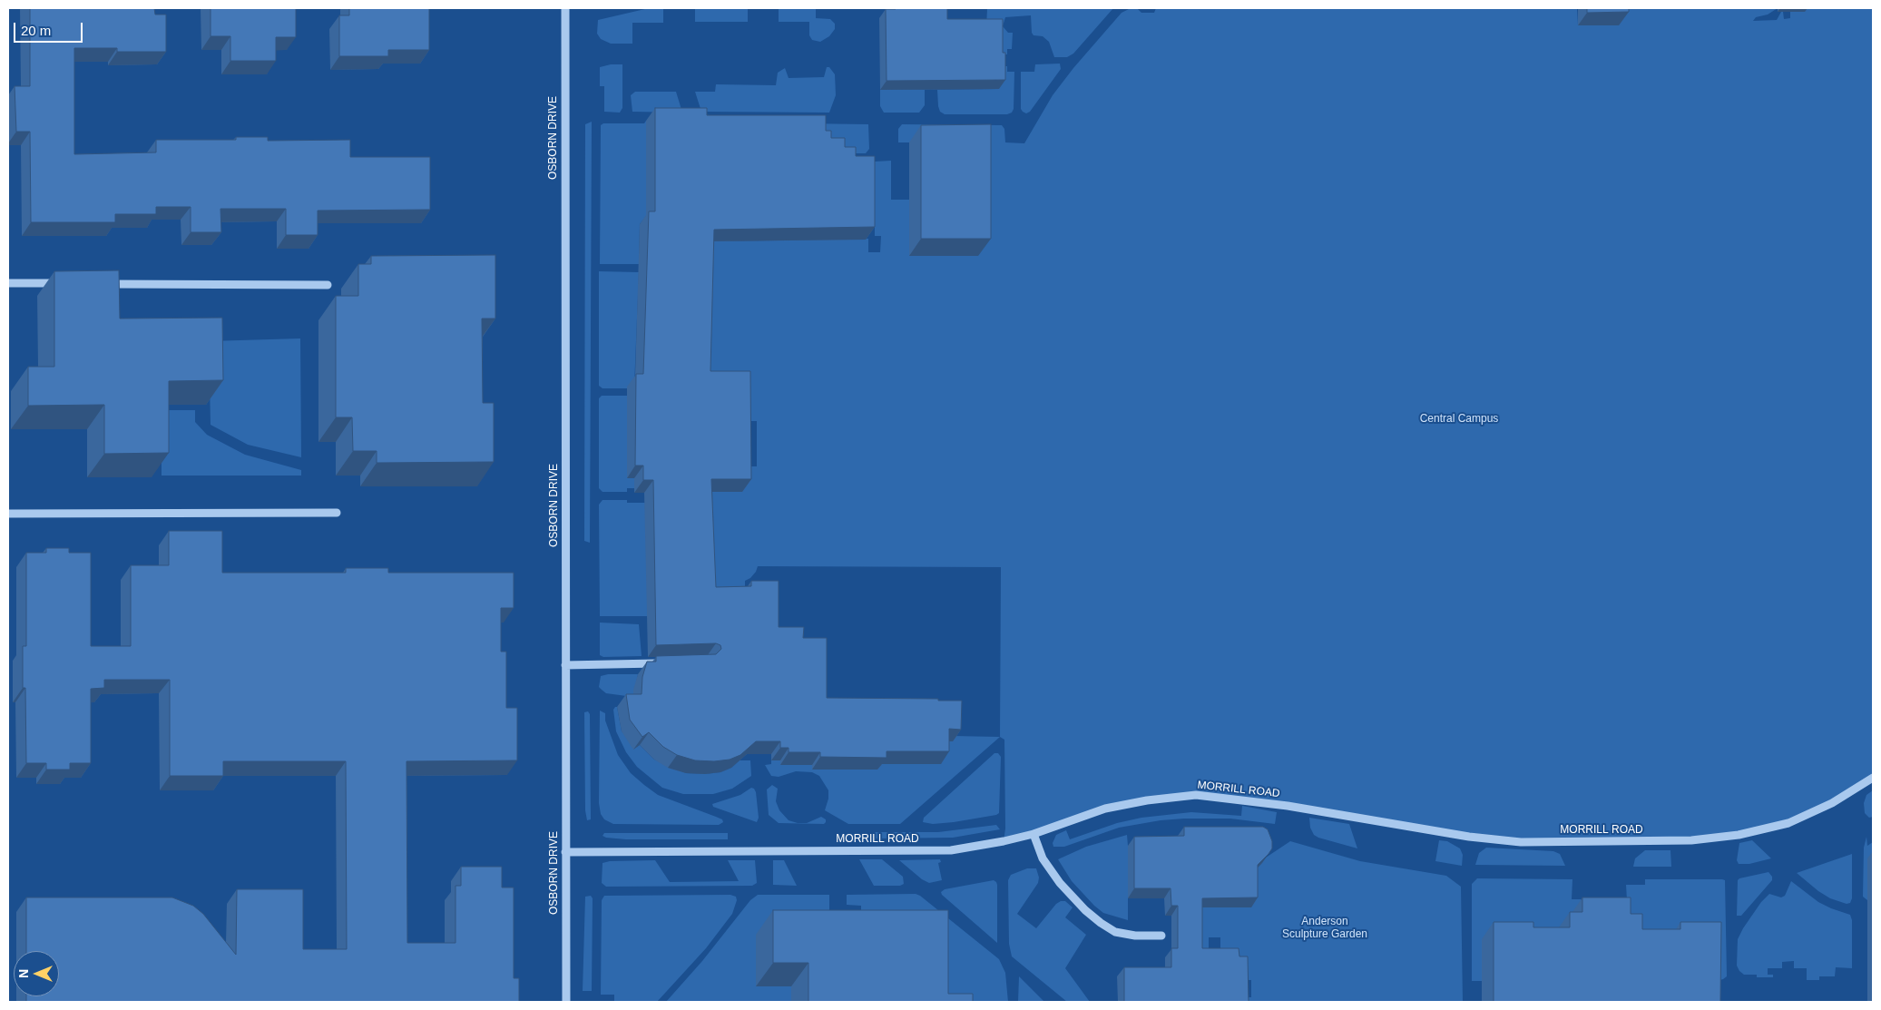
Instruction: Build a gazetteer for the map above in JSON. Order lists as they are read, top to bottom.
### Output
{
  "streets": {
    "street": ["OSBORN DRIVE", "MORRILL ROAD"]
  },
  "crossings": [
    ["OSBORN DRIVE", "MORRILL ROAD"]
  ],
  "parks": ["Central Campus", "Anderson Sculpture Garden"],
  "scale_bar": "20 m",
  "north": "left"
}
